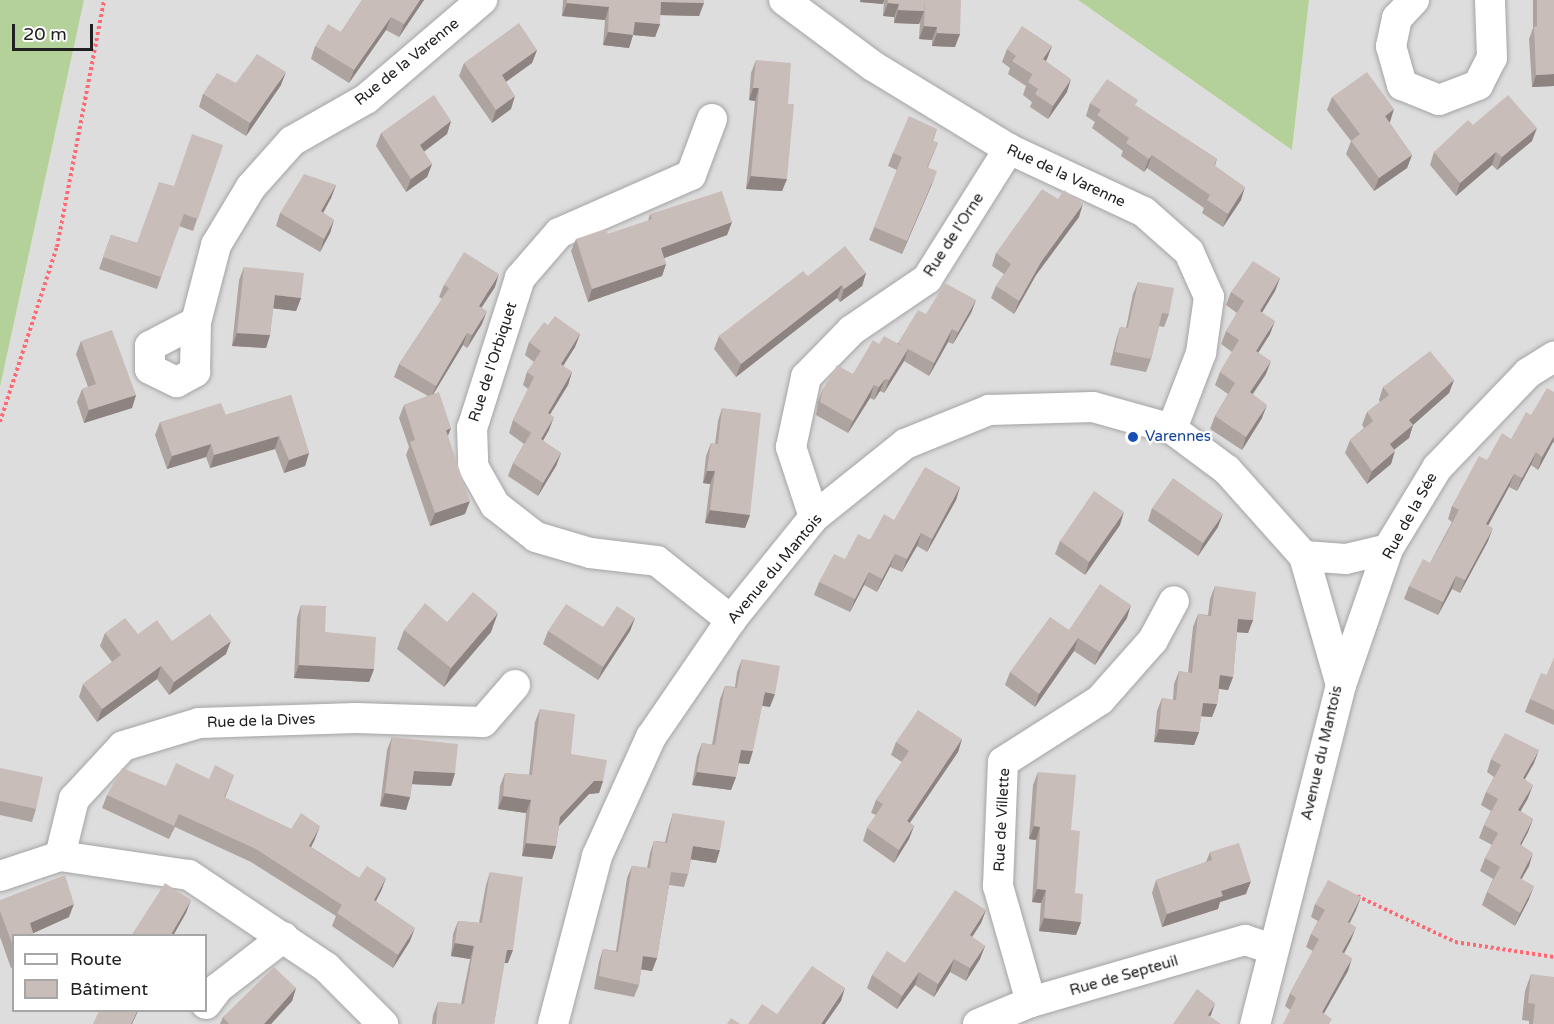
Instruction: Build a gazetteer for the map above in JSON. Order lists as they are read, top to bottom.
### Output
{
  "streets": {
    "street": [
      "Rue de la Varenne",
      "Rue de l'Orne",
      "Rue de l'Orbiquet",
      "Rue de la Sée",
      "Avenue du Mantois",
      "Rue de la Dives",
      "Rue de Villette",
      "Rue de Septeuil"
    ]
  },
  "crossings": [
    ["Rue de la Varenne", "Rue de l'Orne"],
    ["Rue de la Varenne", "Avenue du Mantois"],
    ["Rue de l'Orne", "Avenue du Mantois"],
    ["Rue de l'Orbiquet", "Avenue du Mantois"],
    ["Rue de la Sée", "Avenue du Mantois"],
    ["Avenue du Mantois", "Rue de Septeuil"],
    ["Rue de Villette", "Rue de Septeuil"]
  ],
  "places": ["Varennes"],
  "legend": ["Route", "Bâtiment"],
  "scale_bar": "20 m"
}
